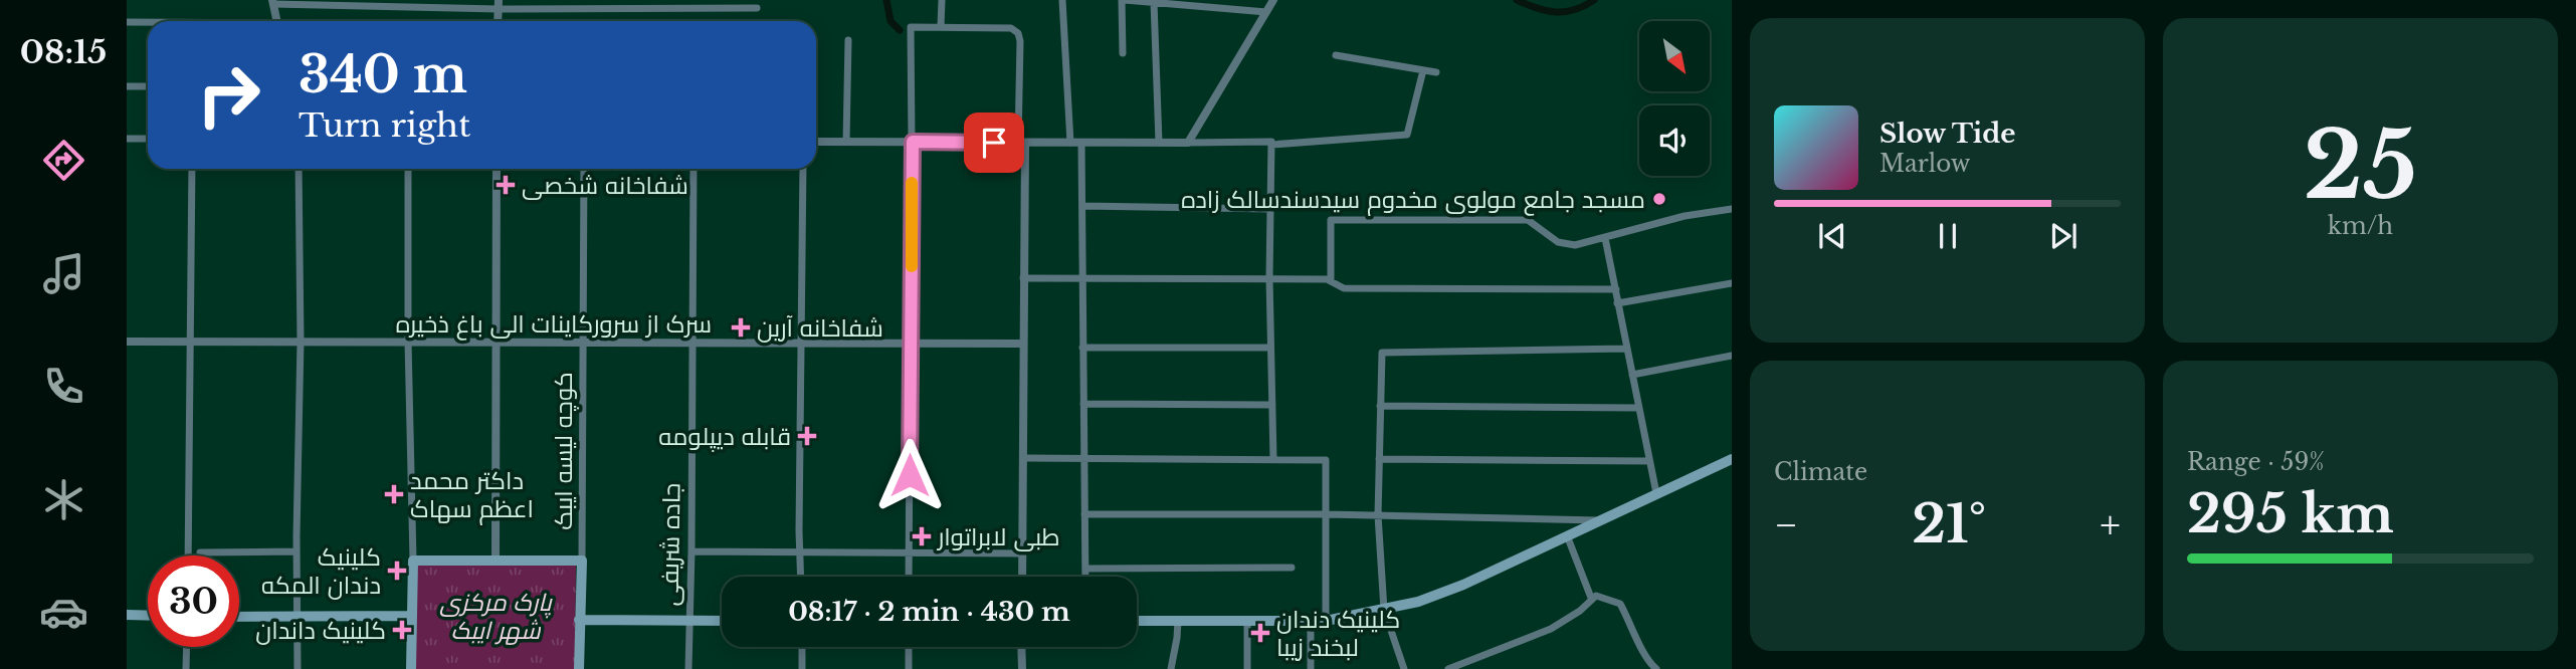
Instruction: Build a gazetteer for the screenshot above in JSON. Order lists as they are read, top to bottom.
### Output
{
  "streets": {
    "street": ["سرک از سرورکاینات الی باغ ذخیره", "کوچه لیسه ایبک", "جاده شریفی"]
  },
  "crossings": [
    ["سرک از سرورکاینات الی باغ ذخیره", "کوچه لیسه ایبک"],
    ["سرک از سرورکاینات الی باغ ذخیره", "جاده شریفی"]
  ],
  "parks": ["پارک مرکزی شهر ایبک"],
  "places": {
    "health": [
      "شفاخانه شخصی",
      "شفاخانه آرین",
      "قابله دیپلومه",
      "داکتر محمد اعظم سهاک",
      "طبی لابراتوار",
      "کلینیک دندان المکه",
      "کلینیک داندان",
      "کلینیک دندان لبخند زیبا"
    ],
    "other": ["مسجد جامع مولوی مخدوم سیدسندسالک زاده"]
  },
  "north": "bottom right",
  "page": {
    "tabs": "08:15",
    "tile": [
      ["25", "km/h"],
      "Climate",
      ["Range · 59%", "295 km"]
    ],
    "turn": ["340 m", "Turn right"],
    "song": ["Slow Tide", "Marlow"],
    "heat": ["−", "21°", "+"],
    "limit": "30",
    "trip": "08:17 · 2 min · 430 m"
  }
}
